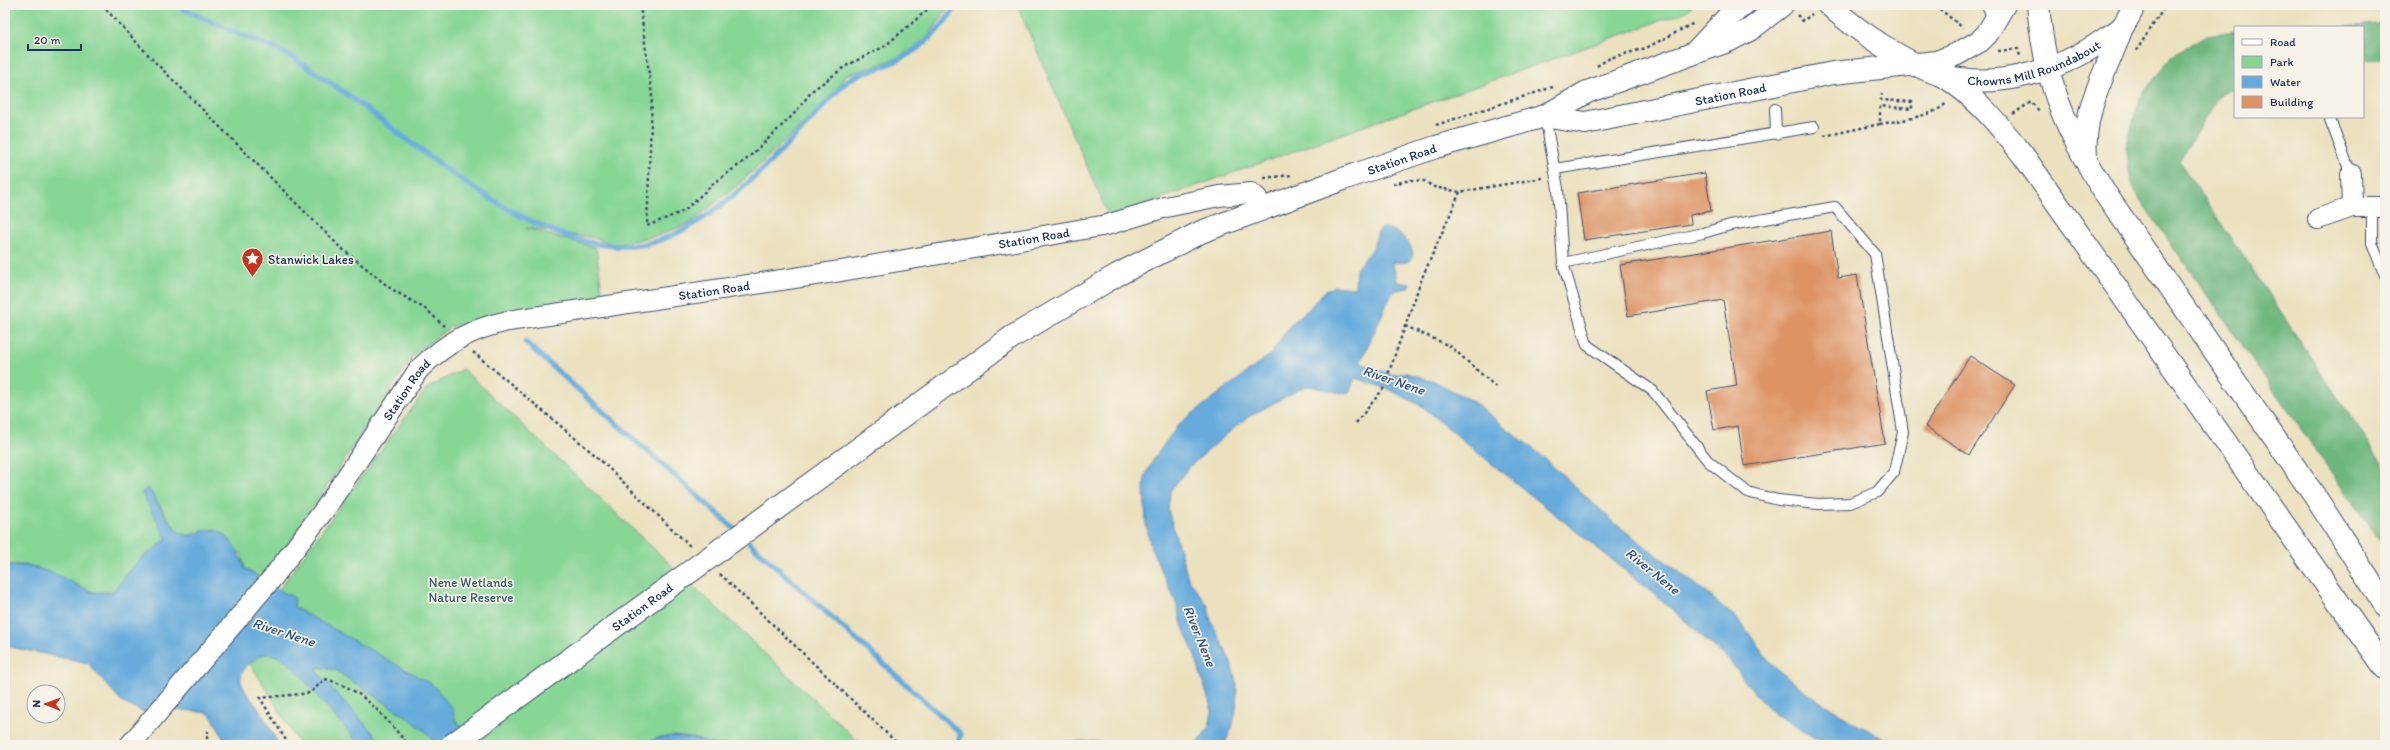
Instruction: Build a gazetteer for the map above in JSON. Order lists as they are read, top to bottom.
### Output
{
  "streets": {
    "highway": ["Chowns Mill Roundabout", "Station Road"]
  },
  "crossings": [
    ["Chowns Mill Roundabout", "Station Road"]
  ],
  "water": ["River Nene"],
  "parks": ["Nene Wetlands Nature Reserve"],
  "places": {
    "place": ["Stanwick Lakes"]
  },
  "legend": [
    "Road",
    "Park",
    "Water",
    "Building"
  ],
  "scale_bar": "20 m",
  "north": "left"
}
